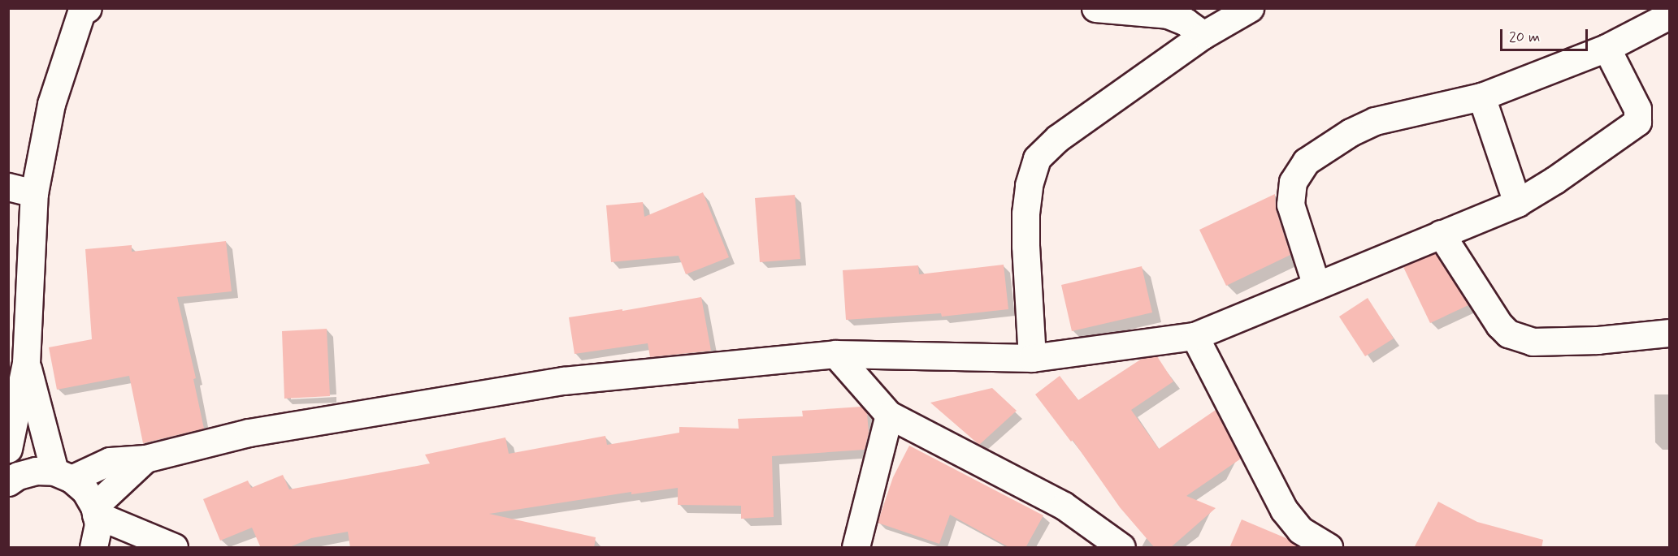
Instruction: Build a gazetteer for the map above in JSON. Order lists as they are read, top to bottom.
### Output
{
  "scale_bar": "20 m"
}
